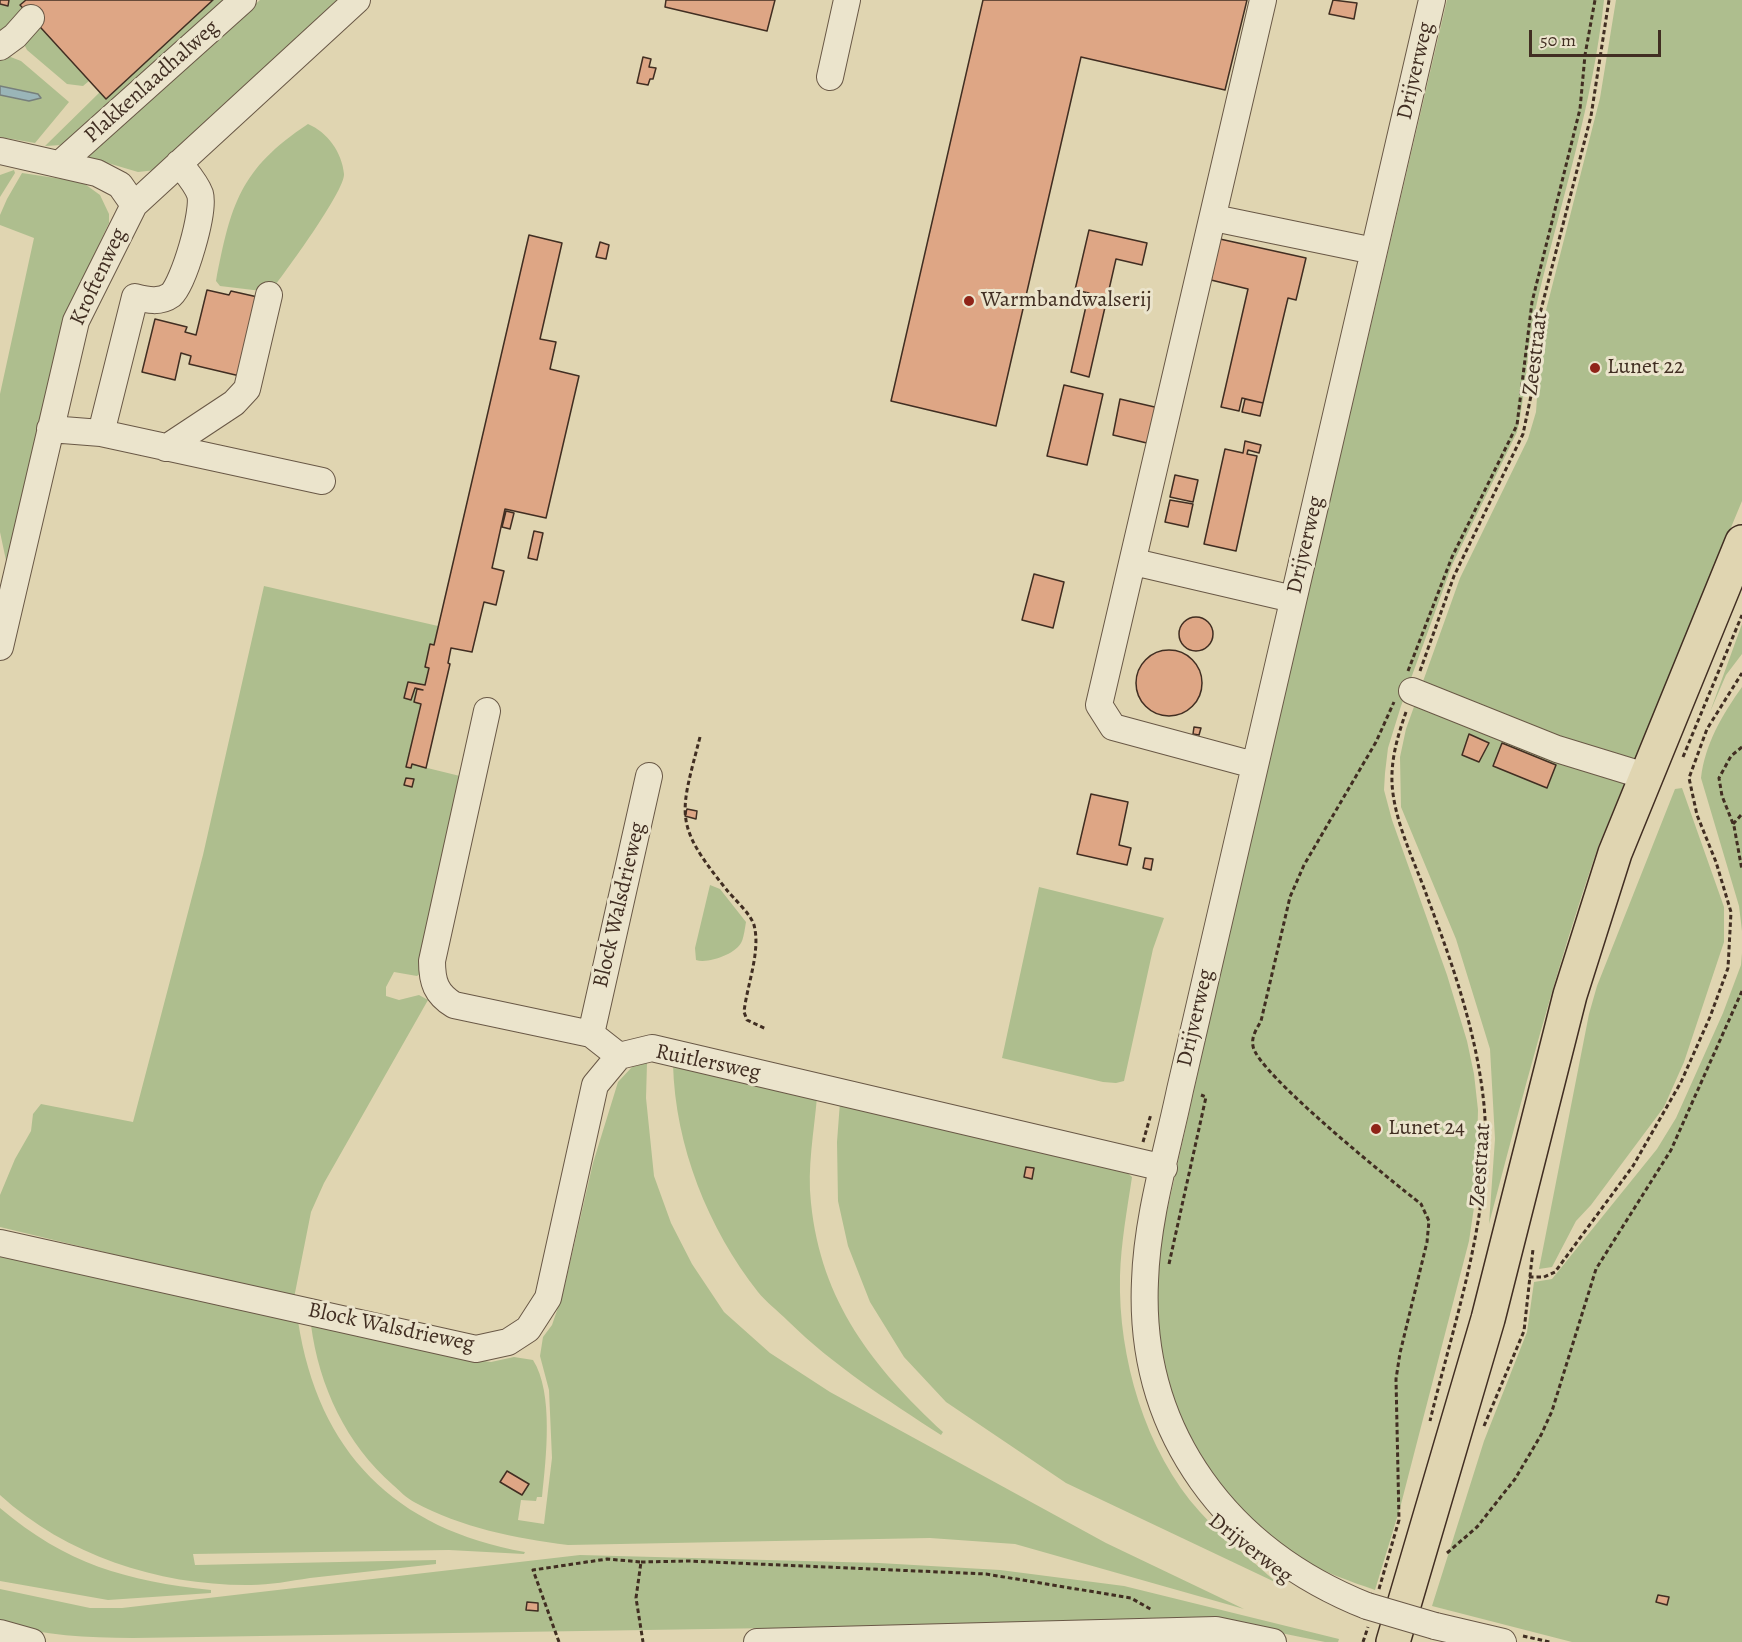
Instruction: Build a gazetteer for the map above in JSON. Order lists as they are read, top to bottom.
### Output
{
  "streets": {
    "main road": ["Zeestraat"],
    "street": [
      "Drijverweg",
      "Plakkenlaadhalweg",
      "Kroftenweg",
      "Block Walsdrieweg",
      "Ruitlersweg"
    ]
  },
  "crossings": [
    ["Drijverweg", "Zeestraat"],
    ["Drijverweg", "Ruitlersweg"],
    ["Block Walsdrieweg", "Ruitlersweg"]
  ],
  "places": ["Warmbandwalserij", "Lunet 22", "Lunet 24"],
  "scale_bar": "50 m"
}
